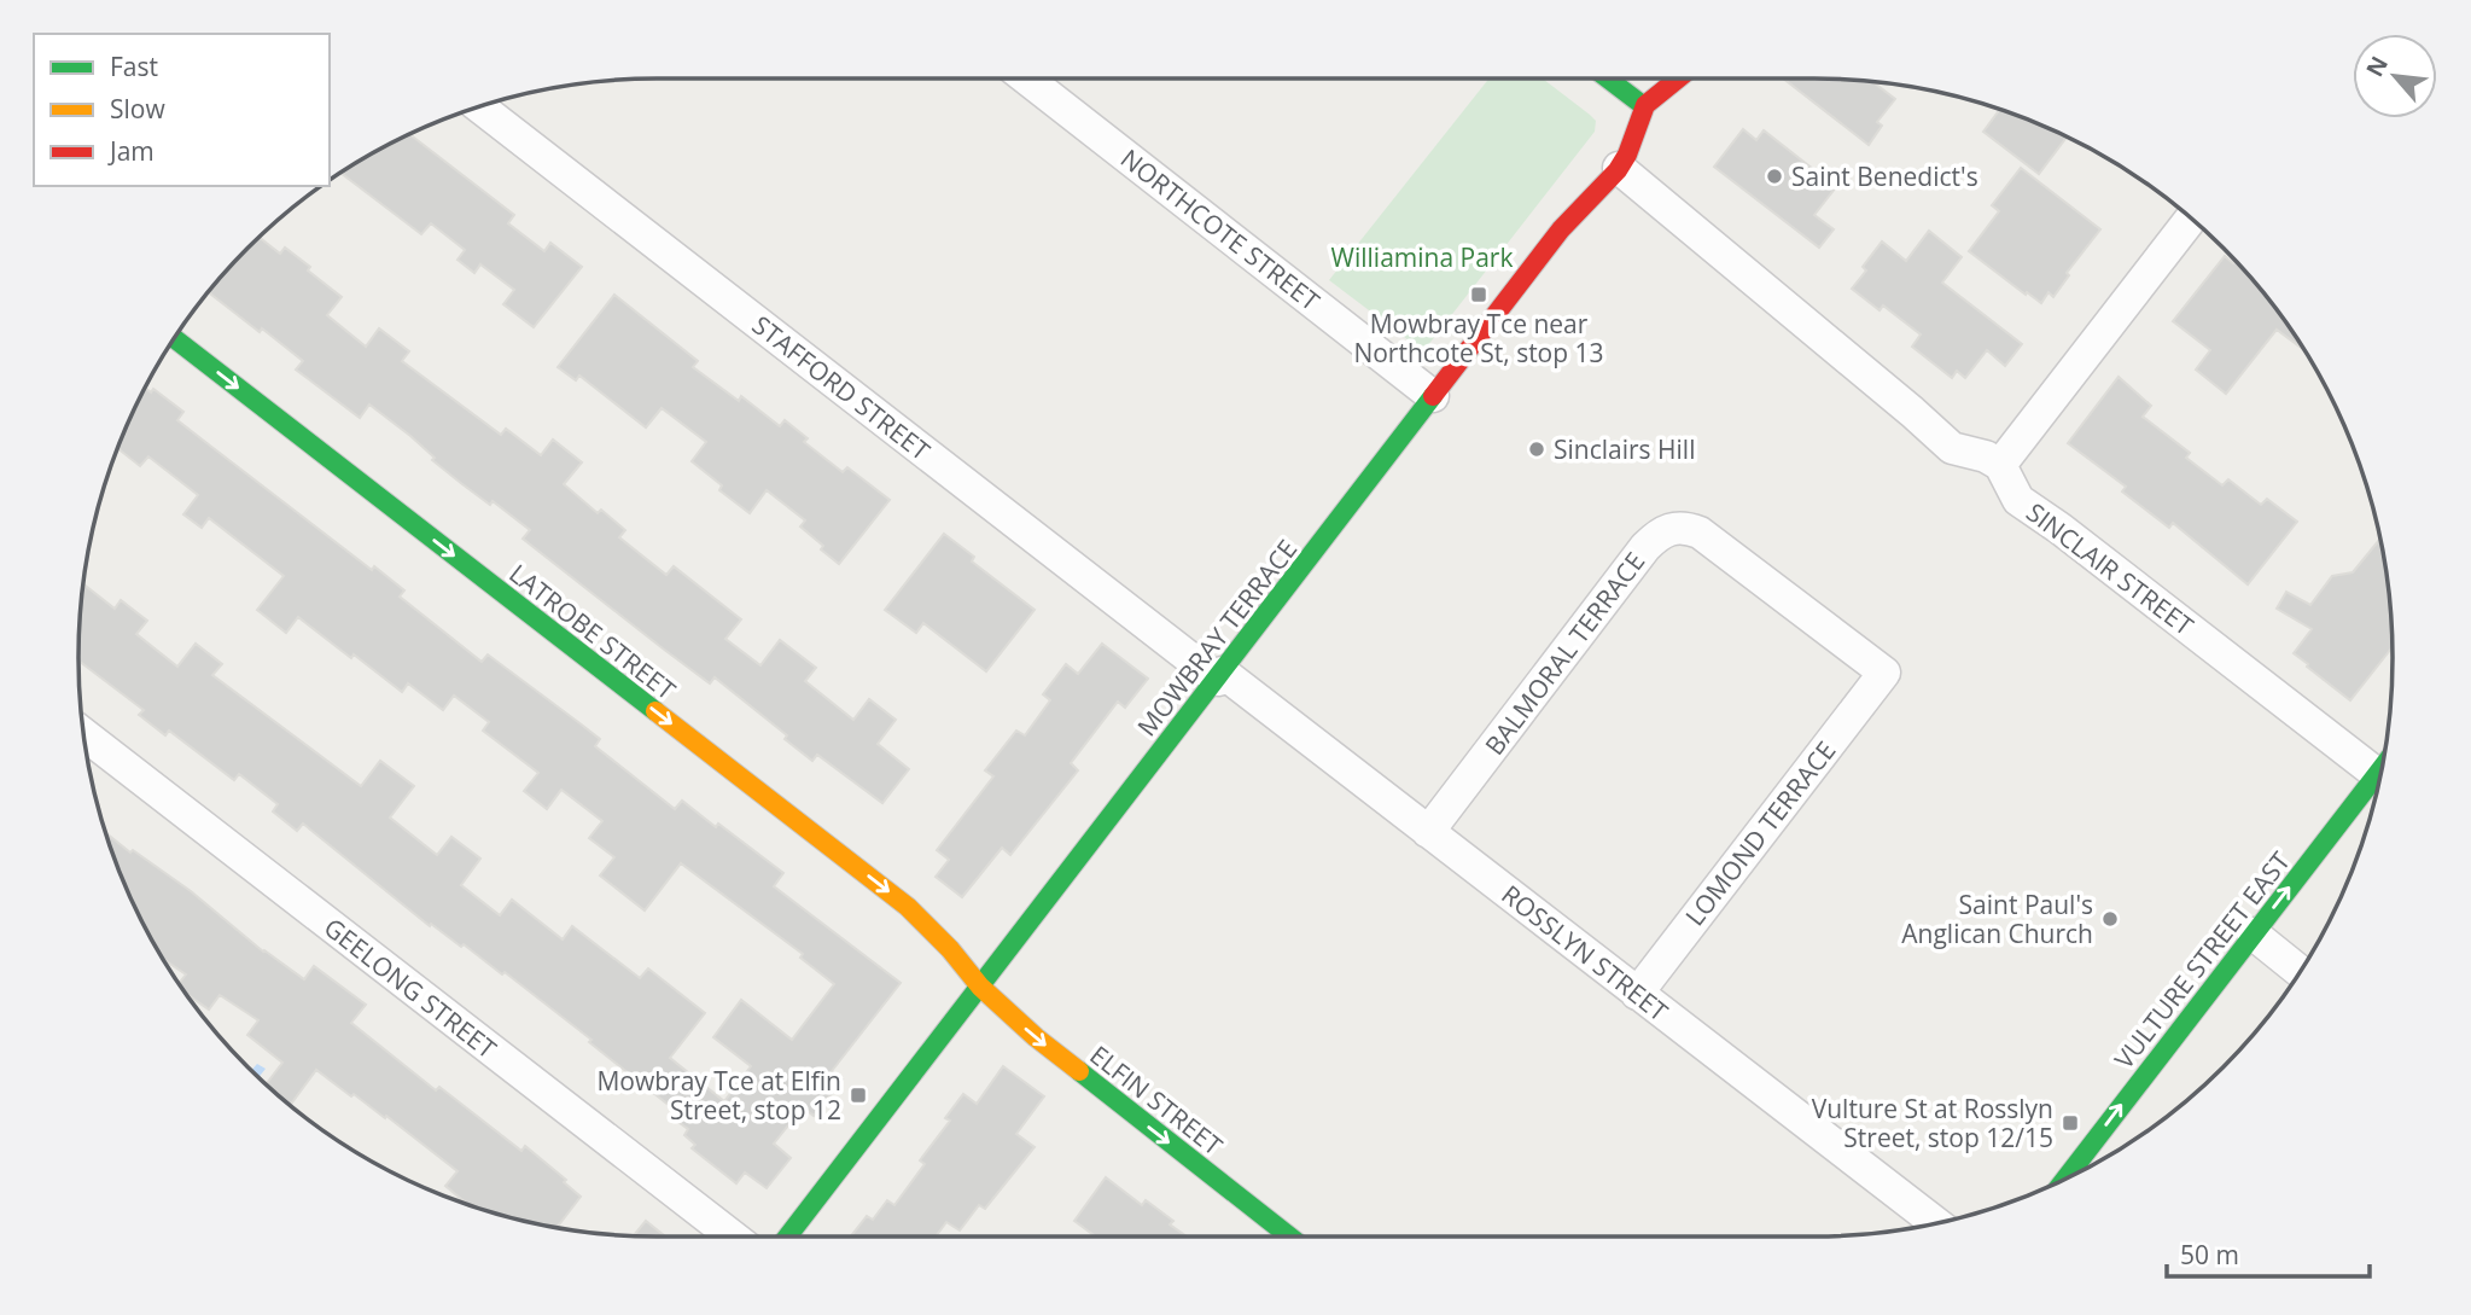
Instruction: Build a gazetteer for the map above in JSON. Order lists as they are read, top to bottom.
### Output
{
  "streets": {
    "main road": [
      "LATROBE STREET",
      "MOWBRAY TERRACE",
      "VULTURE STREET EAST",
      "ELFIN STREET"
    ],
    "street": [
      "NORTHCOTE STREET",
      "STAFFORD STREET",
      "SINCLAIR STREET",
      "BALMORAL TERRACE",
      "LOMOND TERRACE",
      "ROSSLYN STREET",
      "GEELONG STREET"
    ]
  },
  "crossings": [
    ["NORTHCOTE STREET", "MOWBRAY TERRACE"],
    ["STAFFORD STREET", "MOWBRAY TERRACE"],
    ["STAFFORD STREET", "ROSSLYN STREET"],
    ["SINCLAIR STREET", "VULTURE STREET EAST"],
    ["LATROBE STREET", "MOWBRAY TERRACE"],
    ["LATROBE STREET", "ELFIN STREET"],
    ["MOWBRAY TERRACE", "ROSSLYN STREET"],
    ["MOWBRAY TERRACE", "ELFIN STREET"],
    ["BALMORAL TERRACE", "LOMOND TERRACE"],
    ["BALMORAL TERRACE", "ROSSLYN STREET"],
    ["LOMOND TERRACE", "ROSSLYN STREET"]
  ],
  "one_way": ["LATROBE STREET", "VULTURE STREET EAST", "ELFIN STREET"],
  "parks": ["Williamina Park"],
  "places": {
    "other": ["Saint Benedict's", "Sinclairs Hill", "Saint Paul's Anglican Church"],
    "transit": ["Mowbray Tce near Northcote St, stop 13", "Mowbray Tce at Elfin Street, stop 12", "Vulture St at Rosslyn Street, stop 12/15"]
  },
  "legend": ["Fast", "Slow", "Jam"],
  "scale_bar": "50 m",
  "north": "top left"
}
